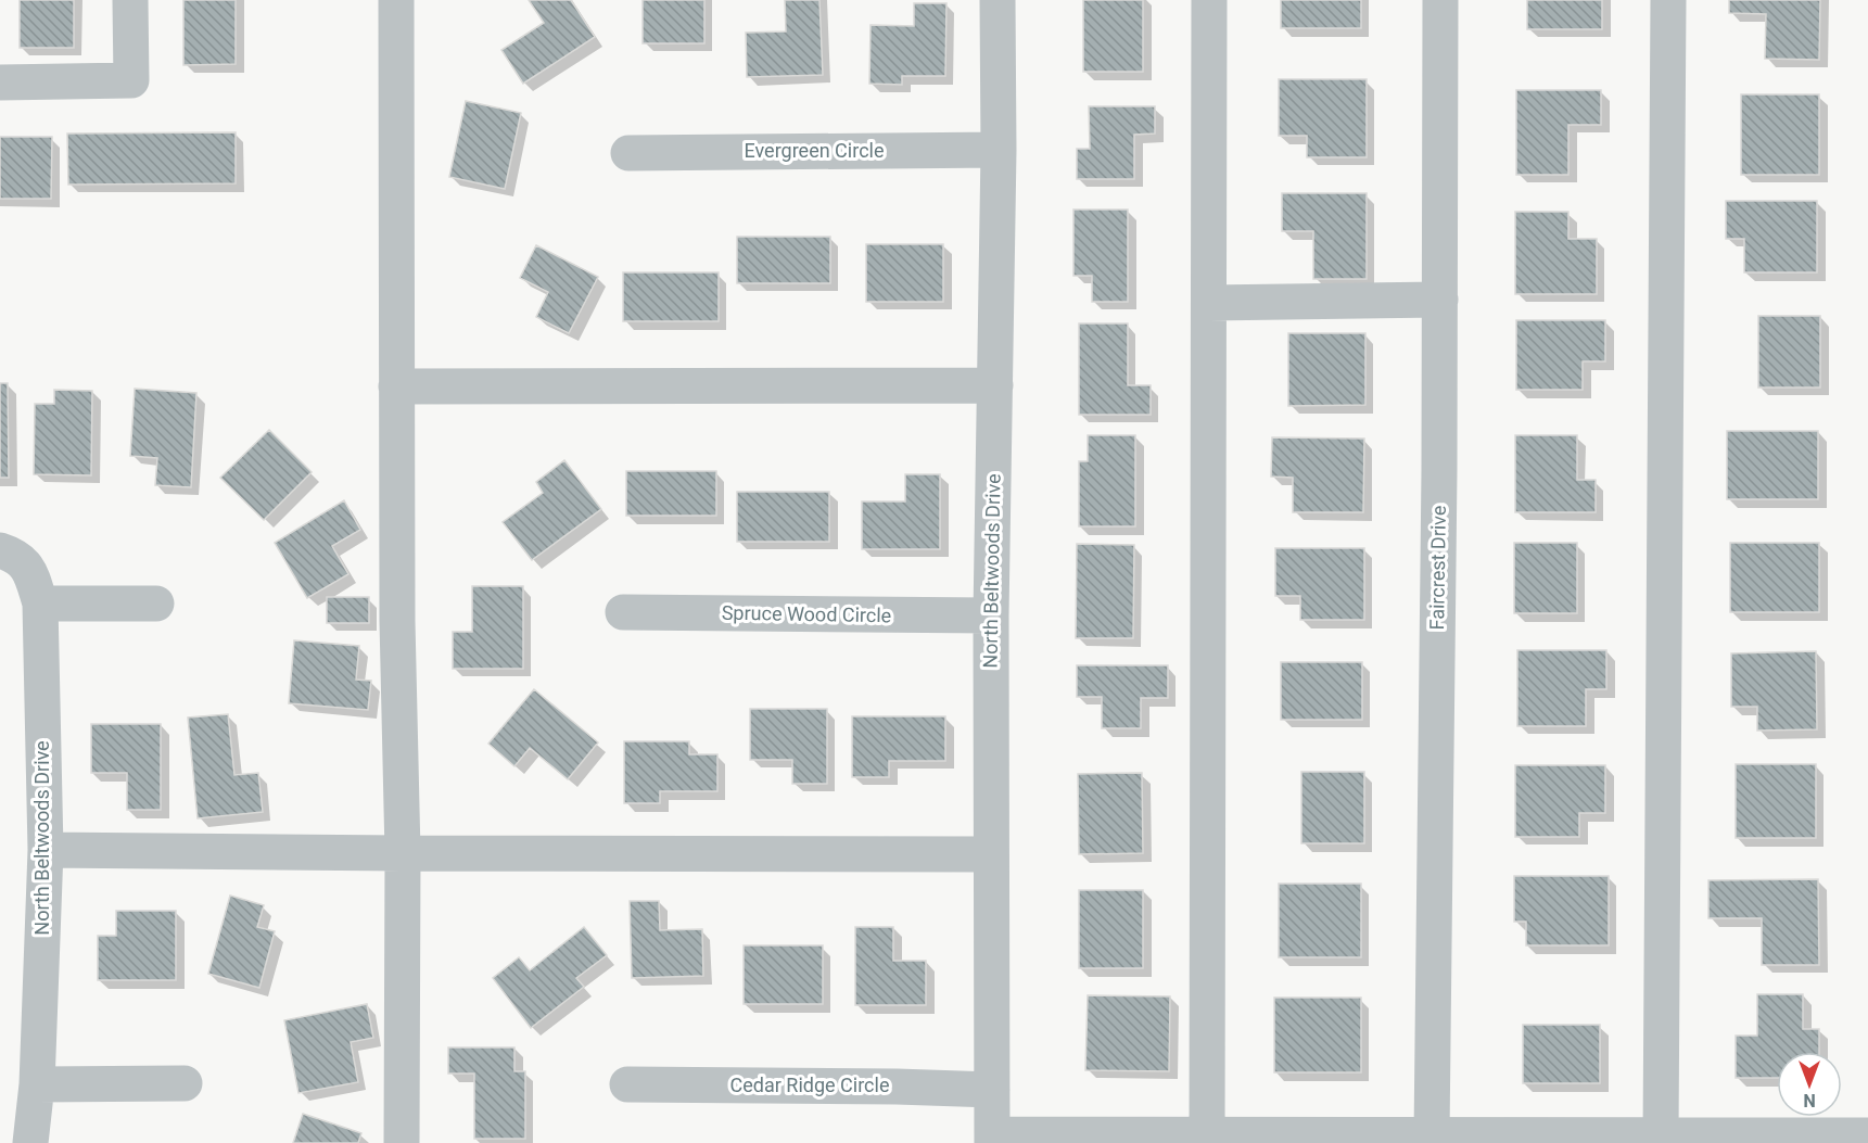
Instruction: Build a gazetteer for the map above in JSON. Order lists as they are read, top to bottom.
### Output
{
  "streets": {
    "street": [
      "Evergreen Circle",
      "Faircrest Drive",
      "North Beltwoods Drive",
      "Spruce Wood Circle",
      "Cedar Ridge Circle"
    ]
  },
  "crossings": [
    ["Evergreen Circle", "North Beltwoods Drive"],
    ["North Beltwoods Drive", "Spruce Wood Circle"],
    ["North Beltwoods Drive", "Cedar Ridge Circle"]
  ],
  "north": "bottom"
}
